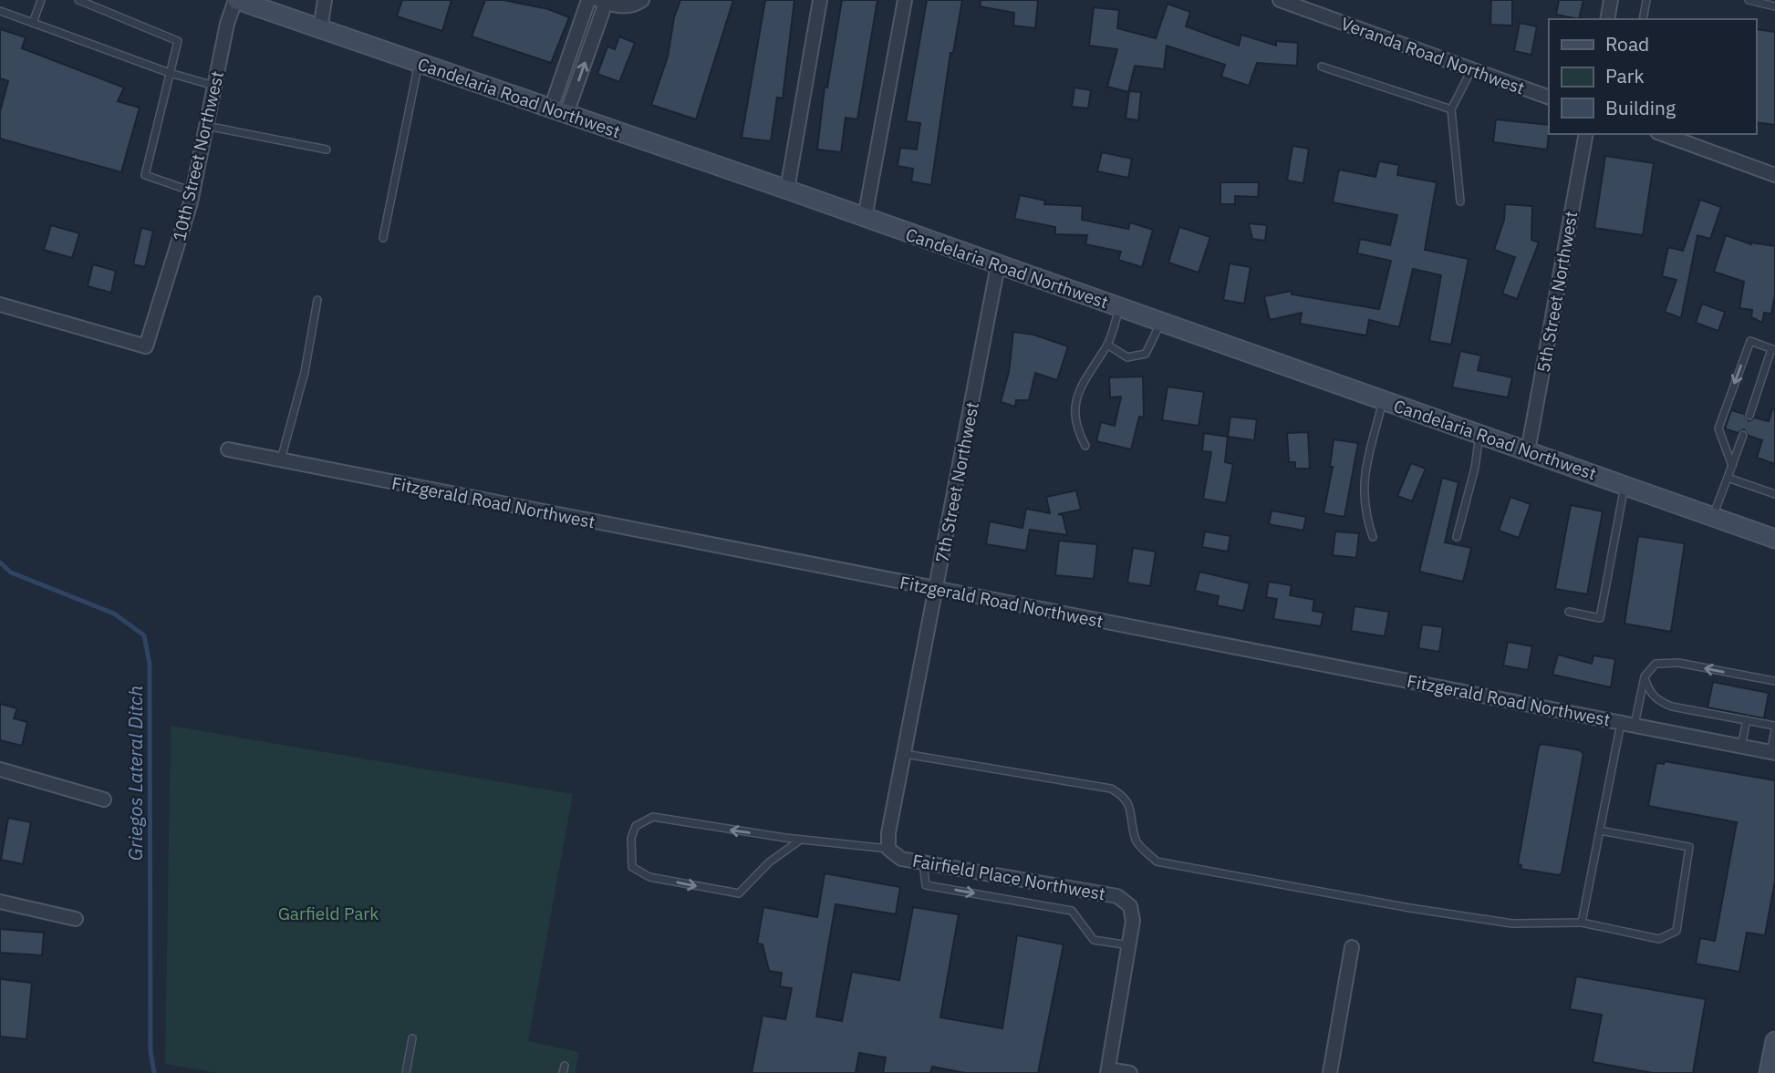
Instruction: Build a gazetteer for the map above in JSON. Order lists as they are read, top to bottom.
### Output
{
  "streets": {
    "main road": ["Candelaria Road Northwest"],
    "street": [
      "Veranda Road Northwest",
      "10th Street Northwest",
      "5th Street Northwest",
      "7th Street Northwest",
      "Fitzgerald Road Northwest",
      "Fairfield Place Northwest"
    ]
  },
  "crossings": [
    ["Candelaria Road Northwest", "10th Street Northwest"],
    ["Candelaria Road Northwest", "5th Street Northwest"],
    ["Candelaria Road Northwest", "7th Street Northwest"],
    ["7th Street Northwest", "Fitzgerald Road Northwest"],
    ["7th Street Northwest", "Fairfield Place Northwest"]
  ],
  "water": ["Griegos Lateral Ditch"],
  "parks": ["Garfield Park"],
  "legend": ["Road", "Park", "Building"]
}
